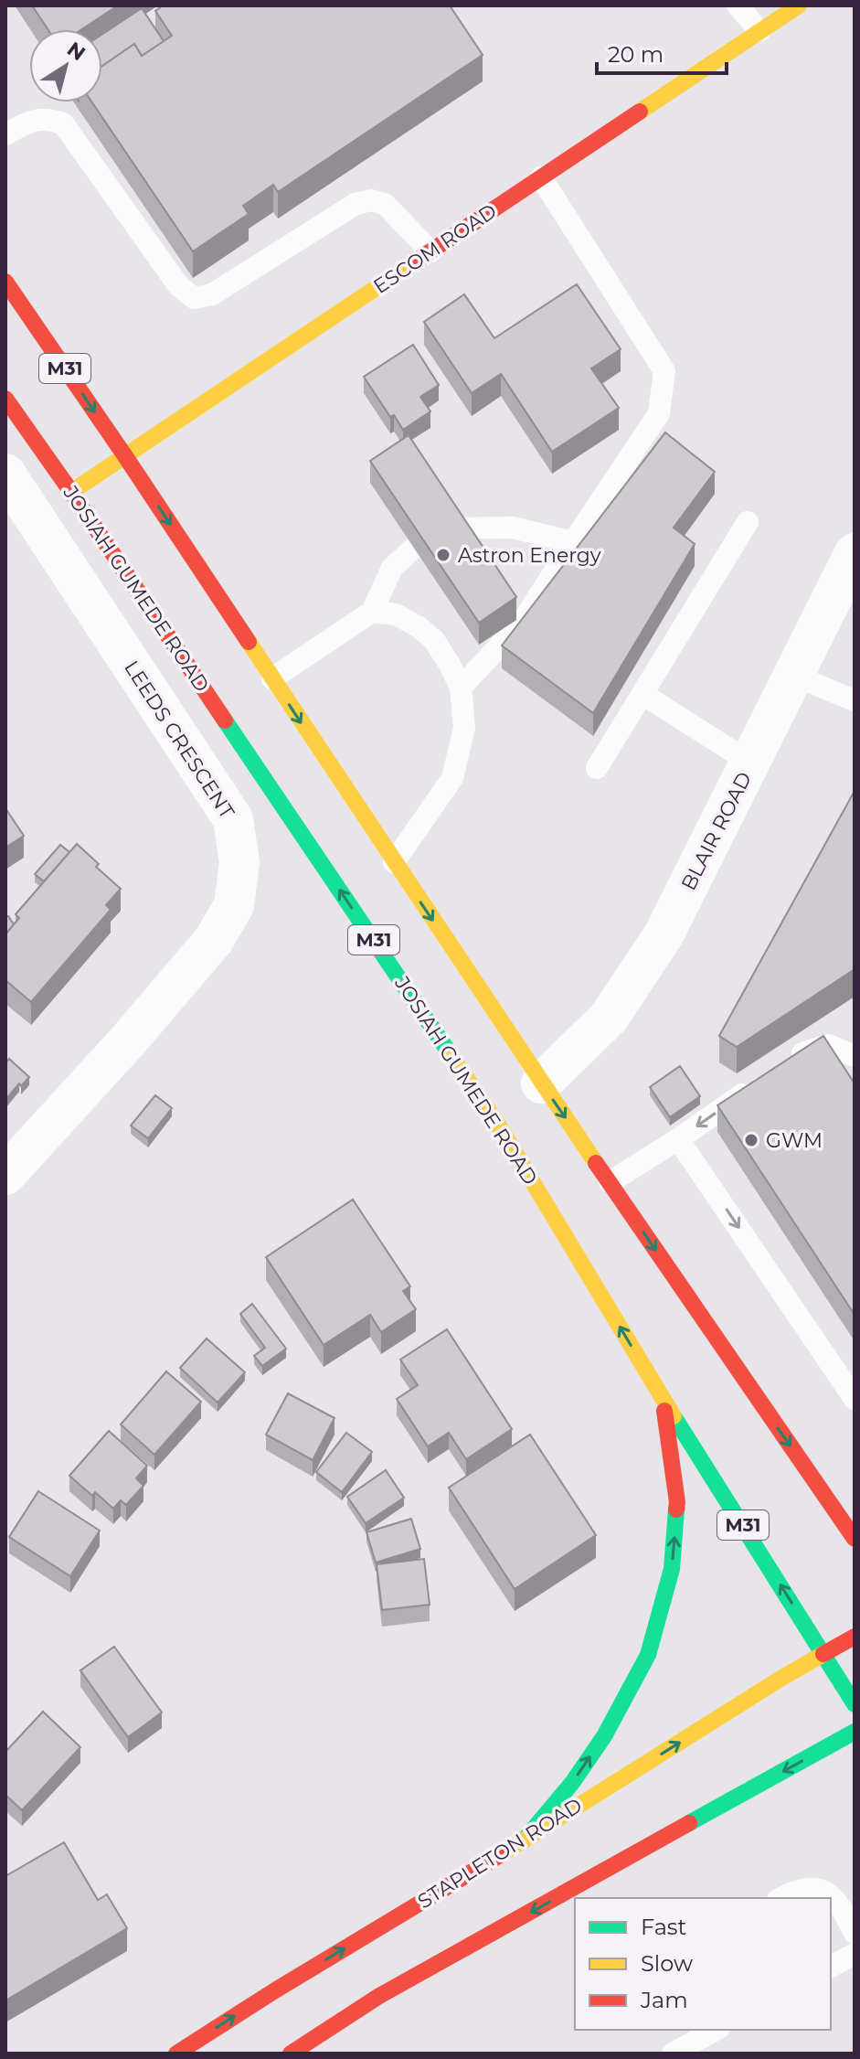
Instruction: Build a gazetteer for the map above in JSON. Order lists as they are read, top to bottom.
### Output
{
  "streets": {
    "main road": [
      "ESCOM ROAD",
      "M31",
      "JOSIAH GUMEDE ROAD",
      "STAPLETON ROAD"
    ],
    "street": ["LEEDS CRESCENT", "BLAIR ROAD"]
  },
  "crossings": [
    ["ESCOM ROAD", "M31"],
    ["ESCOM ROAD", "JOSIAH GUMEDE ROAD"],
    ["M31", "BLAIR ROAD"],
    ["JOSIAH GUMEDE ROAD", "STAPLETON ROAD"]
  ],
  "places": ["Astron Energy", "GWM"],
  "legend": ["Fast", "Slow", "Jam"],
  "scale_bar": "20 m",
  "north": "top right"
}
